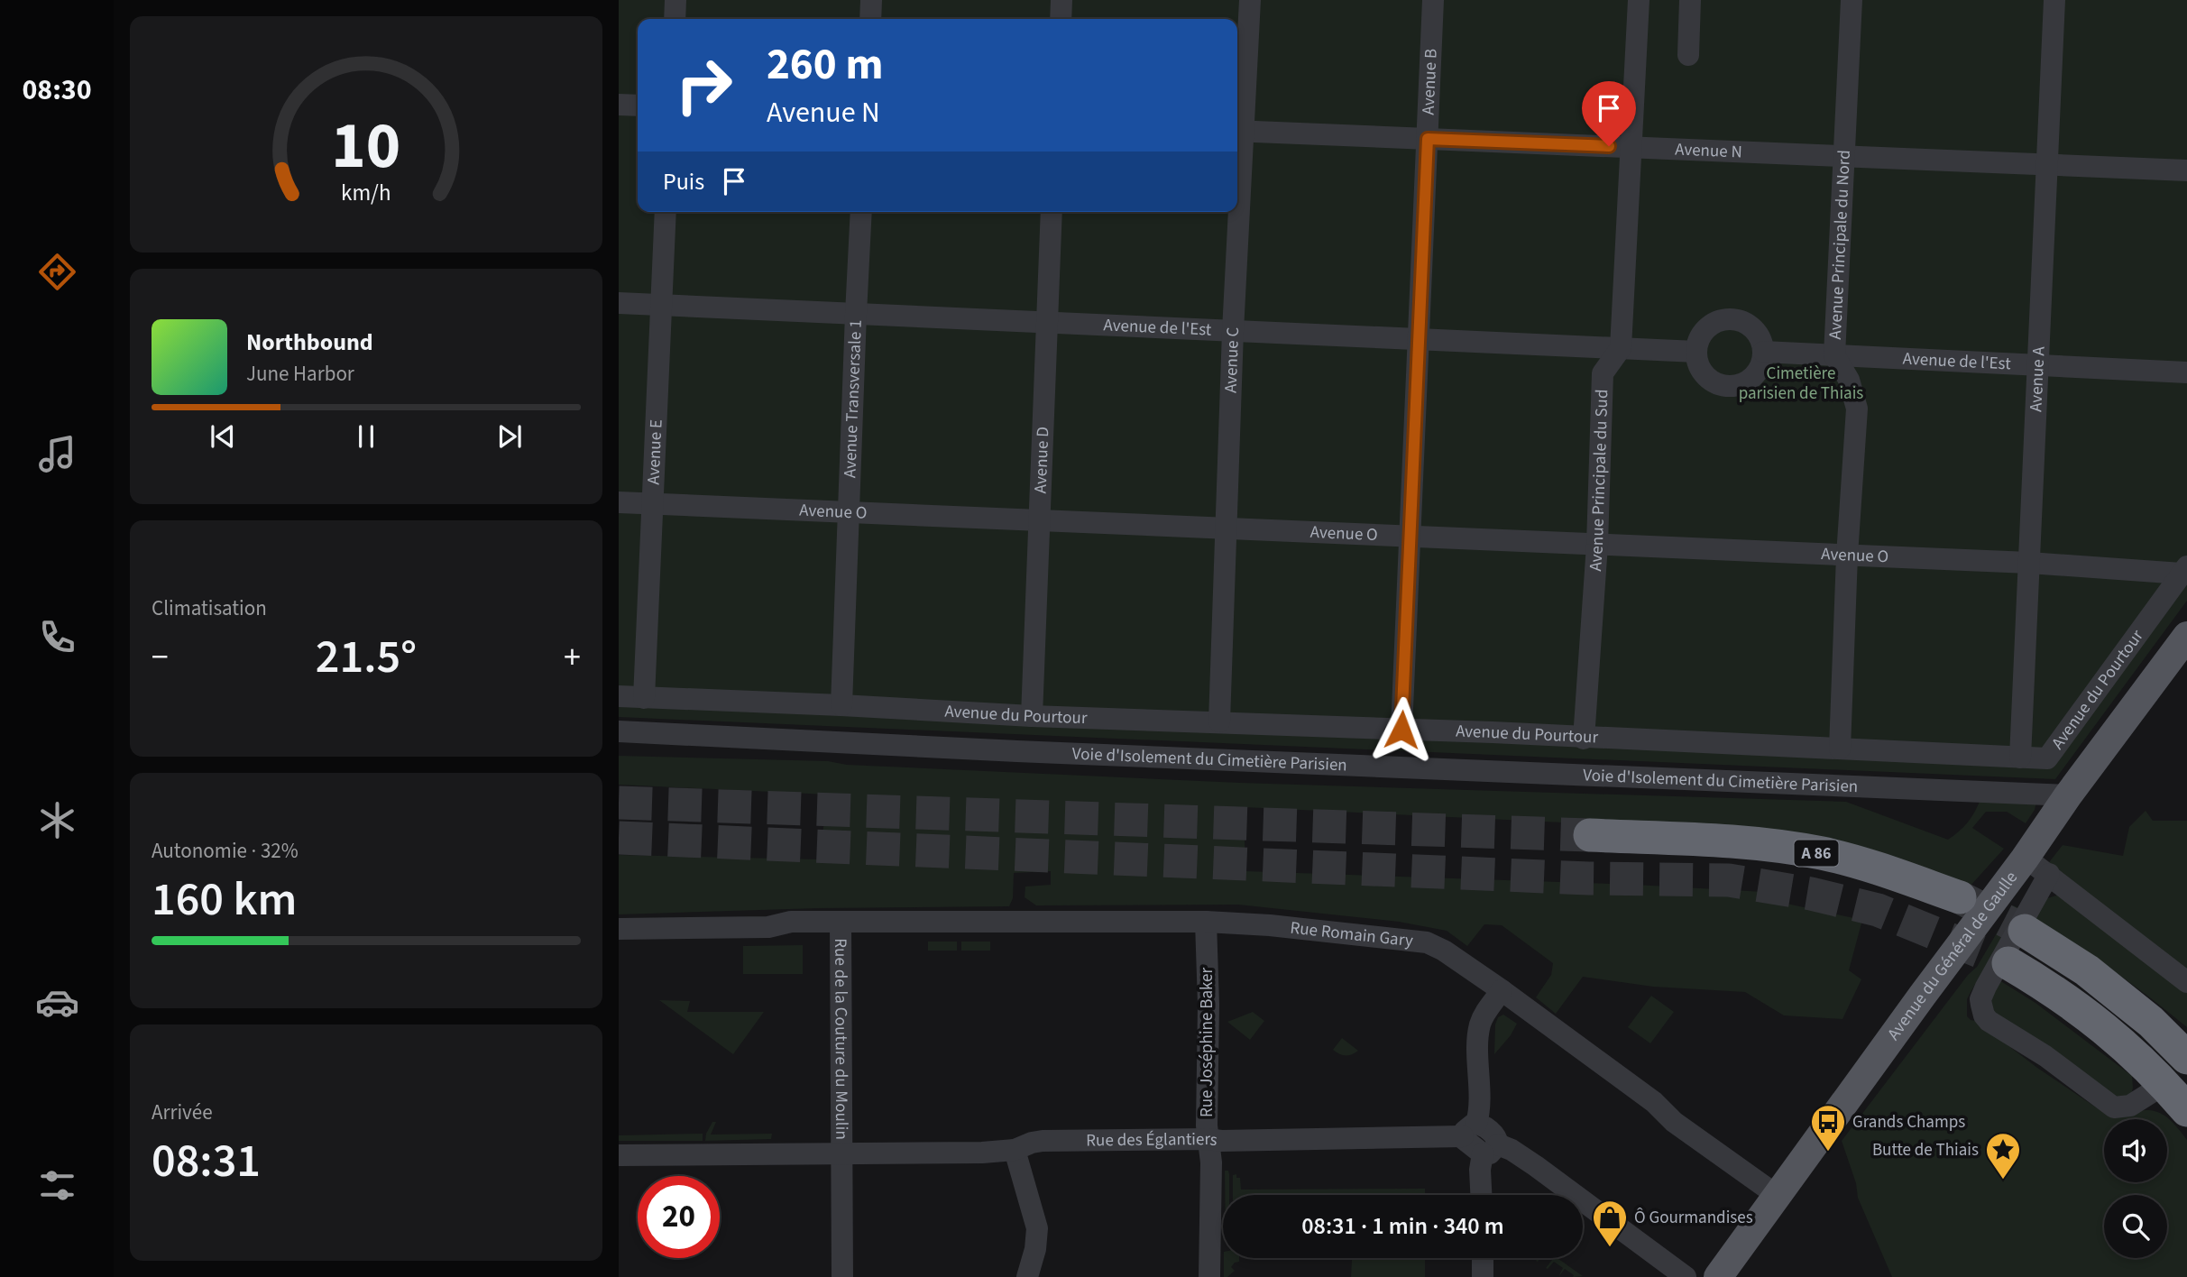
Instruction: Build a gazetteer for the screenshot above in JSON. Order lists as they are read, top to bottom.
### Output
{
  "streets": {
    "highway": ["A 86"],
    "main road": ["Avenue du Général de Gaulle"],
    "street": [
      "Avenue B",
      "Avenue N",
      "Avenue Principale du Nord",
      "Avenue de l'Est",
      "Avenue C",
      "Avenue A",
      "Avenue Transversale 1",
      "Avenue E",
      "Avenue D",
      "Avenue Principale du Sud",
      "Avenue O",
      "Avenue du Pourtour",
      "Voie d'Isolement du Cimetière Parisien",
      "Rue Romain Gary",
      "Rue de la Couture du Moulin",
      "Rue Joséphine Baker",
      "Rue des Églantiers"
    ]
  },
  "crossings": [
    ["Avenue B", "Avenue N"],
    ["Avenue B", "Avenue de l'Est"],
    ["Avenue B", "Avenue O"],
    ["Avenue B", "Avenue du Pourtour"],
    ["Avenue N", "Avenue Principale du Nord"],
    ["Avenue N", "Avenue C"],
    ["Avenue N", "Avenue A"],
    ["Avenue Principale du Nord", "Avenue de l'Est"],
    ["Avenue Principale du Nord", "Avenue O"],
    ["Avenue Principale du Nord", "Avenue du Pourtour"],
    ["Avenue de l'Est", "Avenue C"],
    ["Avenue de l'Est", "Avenue A"],
    ["Avenue de l'Est", "Avenue Transversale 1"],
    ["Avenue de l'Est", "Avenue E"],
    ["Avenue de l'Est", "Avenue D"],
    ["Avenue de l'Est", "Avenue Principale du Sud"],
    ["Avenue C", "Avenue O"],
    ["Avenue C", "Avenue du Pourtour"],
    ["Avenue A", "Avenue O"],
    ["Avenue A", "Avenue du Pourtour"],
    ["Avenue Transversale 1", "Avenue O"],
    ["Avenue Transversale 1", "Avenue du Pourtour"],
    ["Avenue E", "Avenue O"],
    ["Avenue E", "Avenue du Pourtour"],
    ["Avenue D", "Avenue O"],
    ["Avenue D", "Avenue du Pourtour"],
    ["Avenue Principale du Sud", "Avenue O"],
    ["Avenue Principale du Sud", "Avenue du Pourtour"],
    ["Avenue O", "Avenue du Pourtour"],
    ["Voie d'Isolement du Cimetière Parisien", "Avenue du Général de Gaulle"],
    ["Rue Romain Gary", "Avenue du Général de Gaulle"],
    ["Rue Romain Gary", "Rue de la Couture du Moulin"],
    ["Rue Romain Gary", "Rue Joséphine Baker"],
    ["Rue de la Couture du Moulin", "Rue des Églantiers"],
    ["Rue Joséphine Baker", "Rue des Églantiers"]
  ],
  "parks": ["Cimetière parisien de Thiais"],
  "places": {
    "bus stop": ["Grands Champs"],
    "place": ["Butte de Thiais"],
    "shop": ["Ô Gourmandises"]
  },
  "page": {
    "tabs": "08:30",
    "turn": ["260 m", "Avenue N"],
    "then": "Puis",
    "song": ["Northbound", "June Harbor"],
    "tile": [
      "Climatisation",
      ["Autonomie · 32%", "160 km"],
      ["Arrivée", "08:31"]
    ],
    "heat": ["−", "21.5°", "+"],
    "limit": "20",
    "trip": "08:31 · 1 min · 340 m",
    "gauge": ["10", "km/h"]
  }
}
